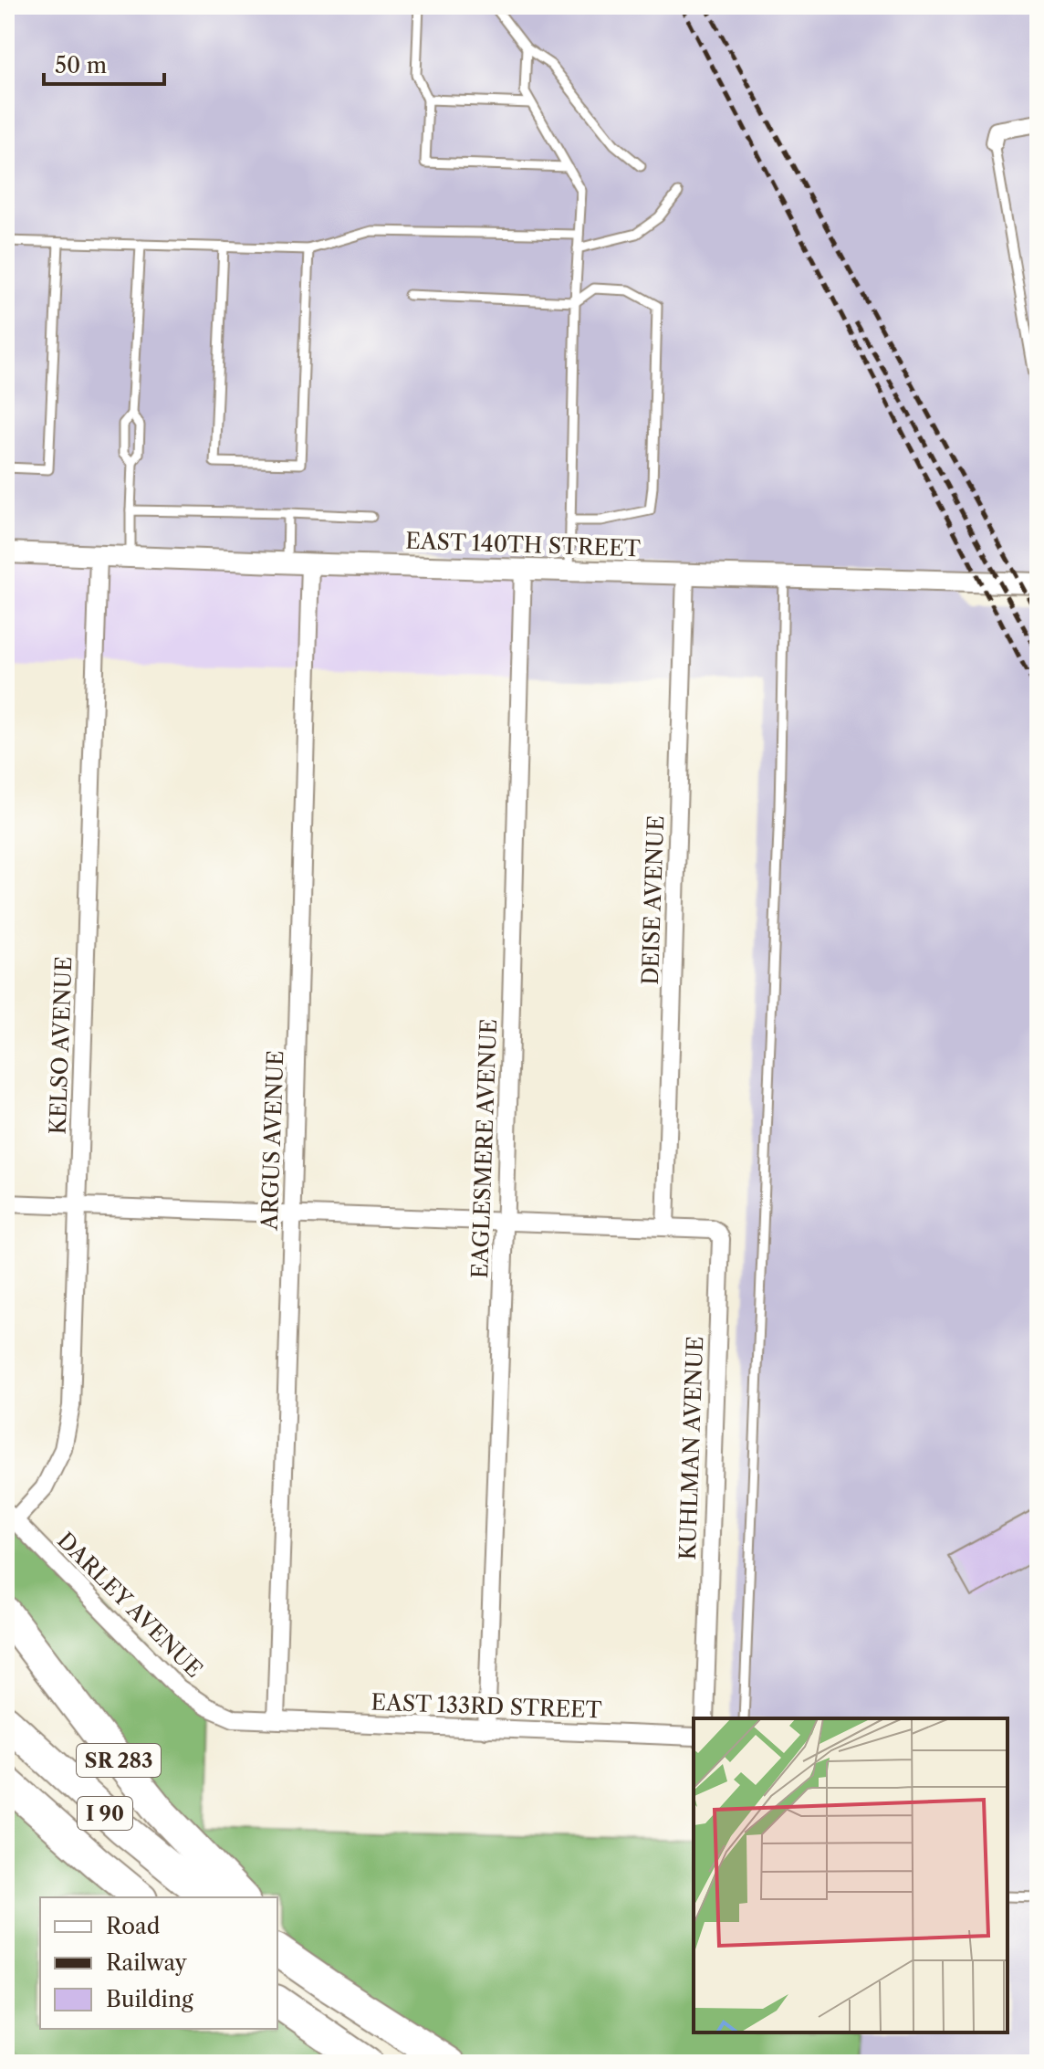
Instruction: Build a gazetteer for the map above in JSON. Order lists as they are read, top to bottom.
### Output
{
  "streets": {
    "highway": ["SR 283", "I 90"],
    "street": [
      "EAST 140TH STREET",
      "DEISE AVENUE",
      "KELSO AVENUE",
      "ARGUS AVENUE",
      "EAGLESMERE AVENUE",
      "KUHLMAN AVENUE",
      "DARLEY AVENUE",
      "EAST 133RD STREET"
    ]
  },
  "crossings": [
    ["EAST 140TH STREET", "DEISE AVENUE"],
    ["EAST 140TH STREET", "KELSO AVENUE"],
    ["EAST 140TH STREET", "ARGUS AVENUE"],
    ["EAST 140TH STREET", "EAGLESMERE AVENUE"],
    ["DEISE AVENUE", "KUHLMAN AVENUE"],
    ["KELSO AVENUE", "KUHLMAN AVENUE"],
    ["KELSO AVENUE", "DARLEY AVENUE"],
    ["ARGUS AVENUE", "KUHLMAN AVENUE"],
    ["ARGUS AVENUE", "DARLEY AVENUE"],
    ["ARGUS AVENUE", "EAST 133RD STREET"],
    ["EAGLESMERE AVENUE", "KUHLMAN AVENUE"],
    ["EAGLESMERE AVENUE", "EAST 133RD STREET"],
    ["DARLEY AVENUE", "EAST 133RD STREET"]
  ],
  "legend": ["Road", "Railway", "Building"],
  "scale_bar": "50 m"
}
